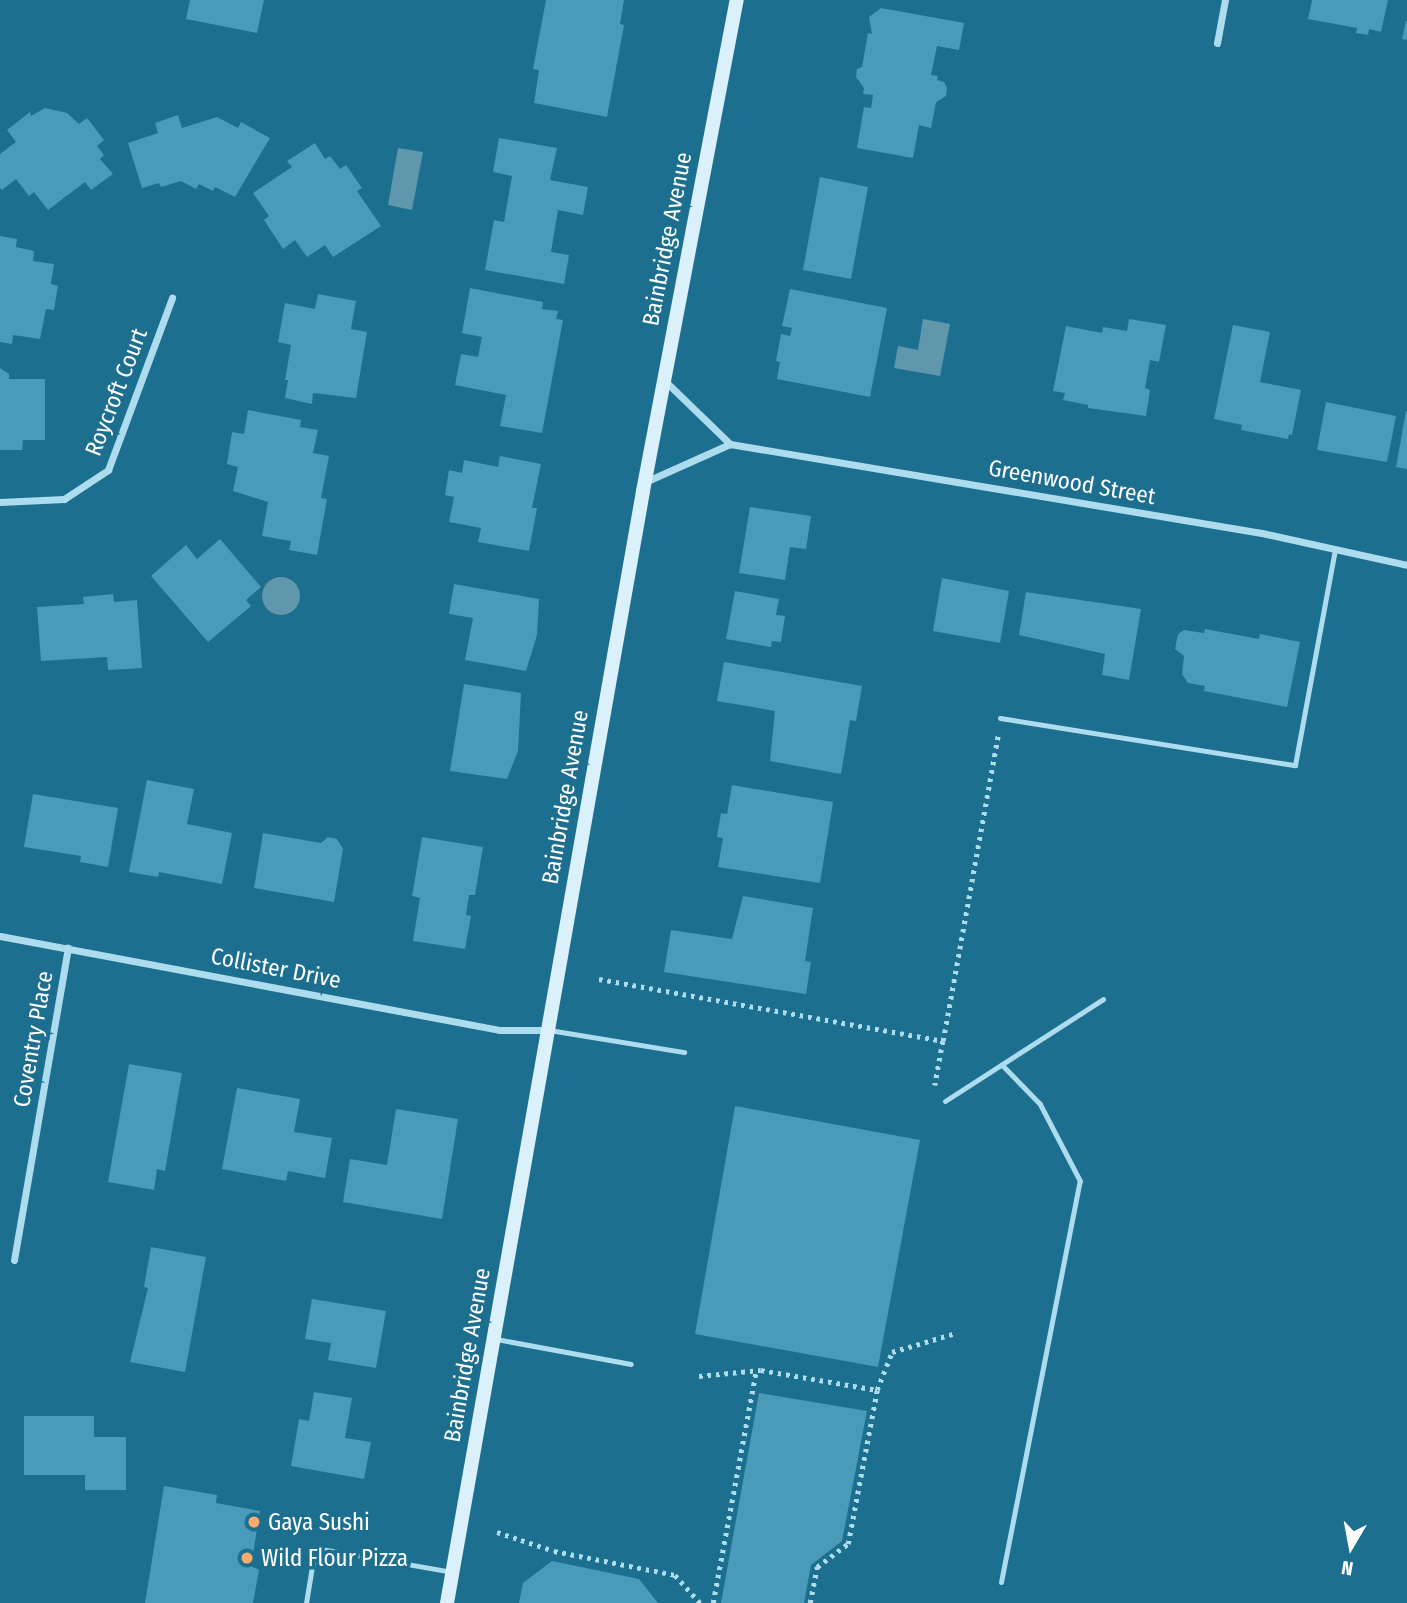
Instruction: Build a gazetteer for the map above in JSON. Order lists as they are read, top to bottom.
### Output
{
  "streets": {
    "street": [
      "Bainbridge Avenue",
      "Roycroft Court",
      "Greenwood Street",
      "Collister Drive",
      "Coventry Place"
    ]
  },
  "crossings": [
    ["Bainbridge Avenue", "Collister Drive"],
    ["Collister Drive", "Coventry Place"]
  ],
  "places": ["Gaya Sushi", "Wild Flour Pizza"],
  "north": "bottom"
}
